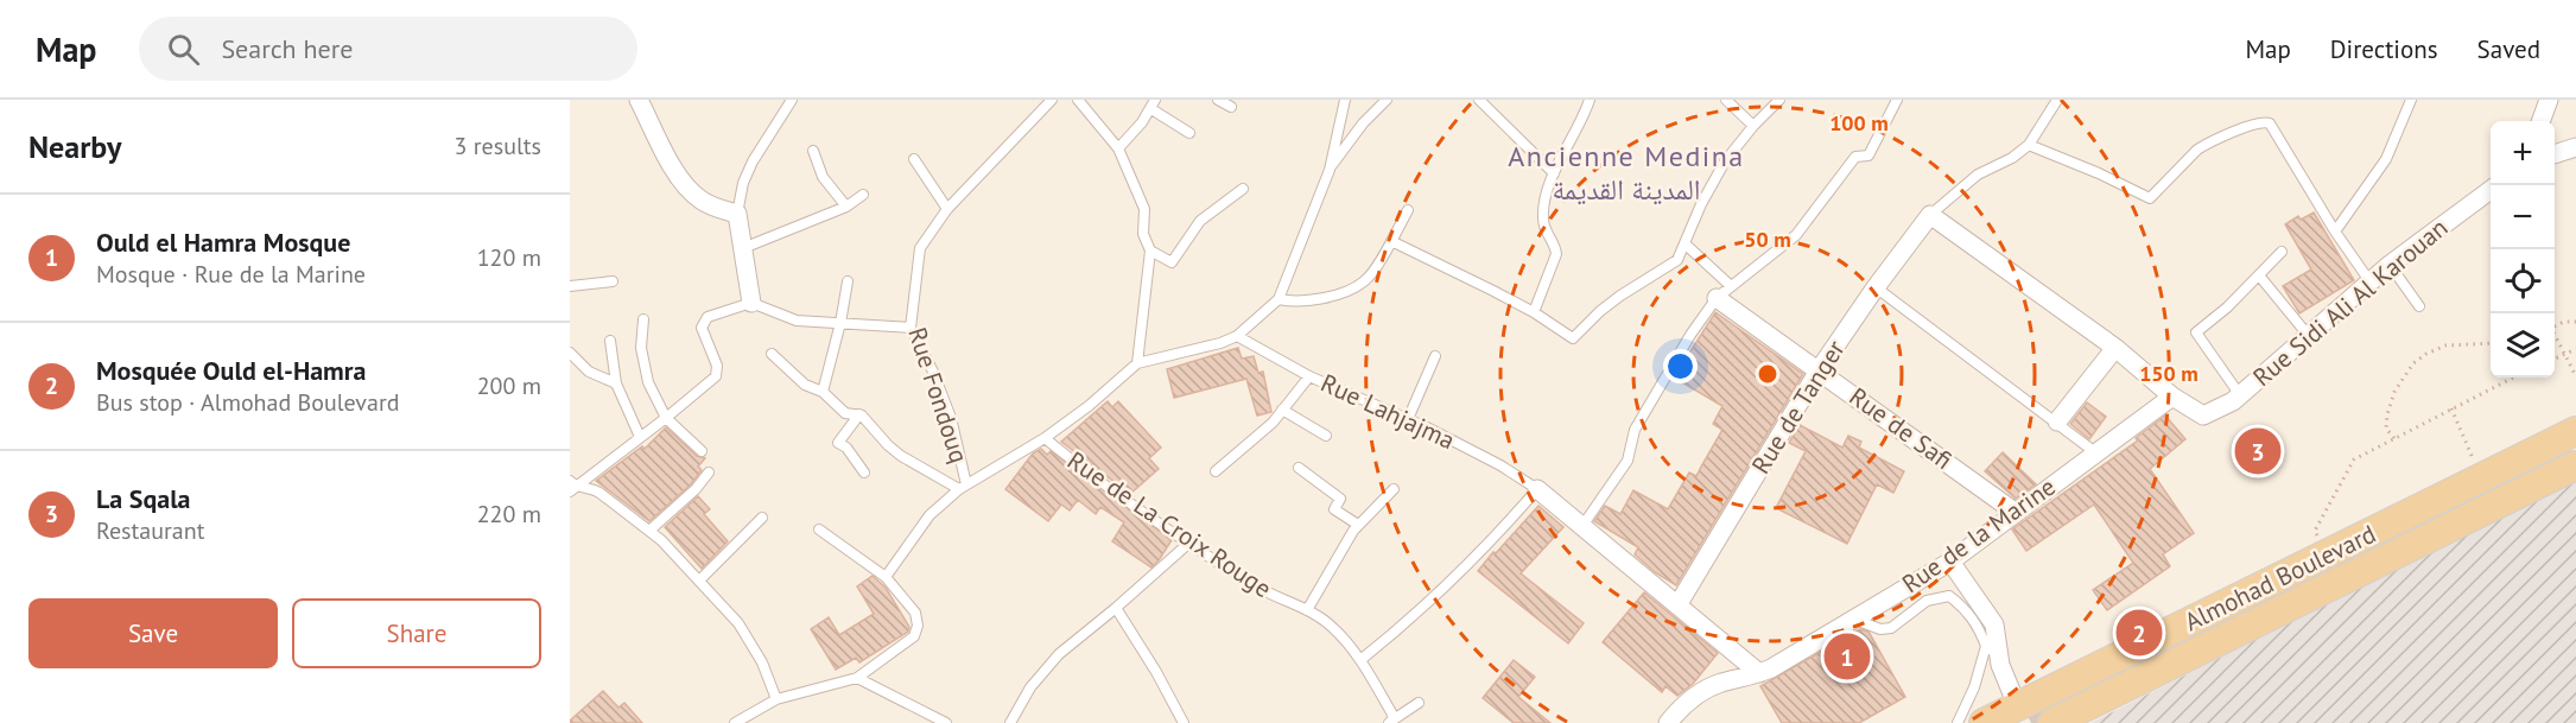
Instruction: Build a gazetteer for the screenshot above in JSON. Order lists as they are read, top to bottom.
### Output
{
  "streets": {
    "main road": ["Almohad Boulevard"],
    "street": [
      "Rue Sidi Ali Al Karouan",
      "Rue de Tanger",
      "Rue de Safi",
      "Rue de la Marine"
    ],
    "lane": ["Rue Fondouq", "Rue Lahjajma", "Rue de La Croix Rouge"]
  },
  "crossings": [
    ["Rue Sidi Ali Al Karouan", "Rue de la Marine"],
    ["Rue de Tanger", "Rue de Safi"],
    ["Rue de Safi", "Rue de la Marine"]
  ],
  "districts": ["Ancienne Medina المدينة القديمة"],
  "page": {
    "header": "Map",
    "search": "Search here",
    "nav": ["Map", "Directions", "Saved"],
    "heading": ["Nearby", "3 results"],
    "map_buttons": ["+", "−"],
    "list": [
      {
        "mark": "1",
        "name": "Ould el Hamra Mosque",
        "note": "Mosque · Rue de la Marine",
        "value": "120 m"
      },
      {
        "mark": "2",
        "name": "Mosquée Ould el-Hamra",
        "note": "Bus stop · Almohad Boulevard",
        "value": "200 m"
      },
      {
        "mark": "3",
        "name": "La Sqala",
        "note": "Restaurant",
        "value": "220 m"
      }
    ],
    "pins": ["3", "2", "1"],
    "buttons": ["Save", "Share"]
  },
  "rings": ["100 m", "50 m", "150 m"]
}
